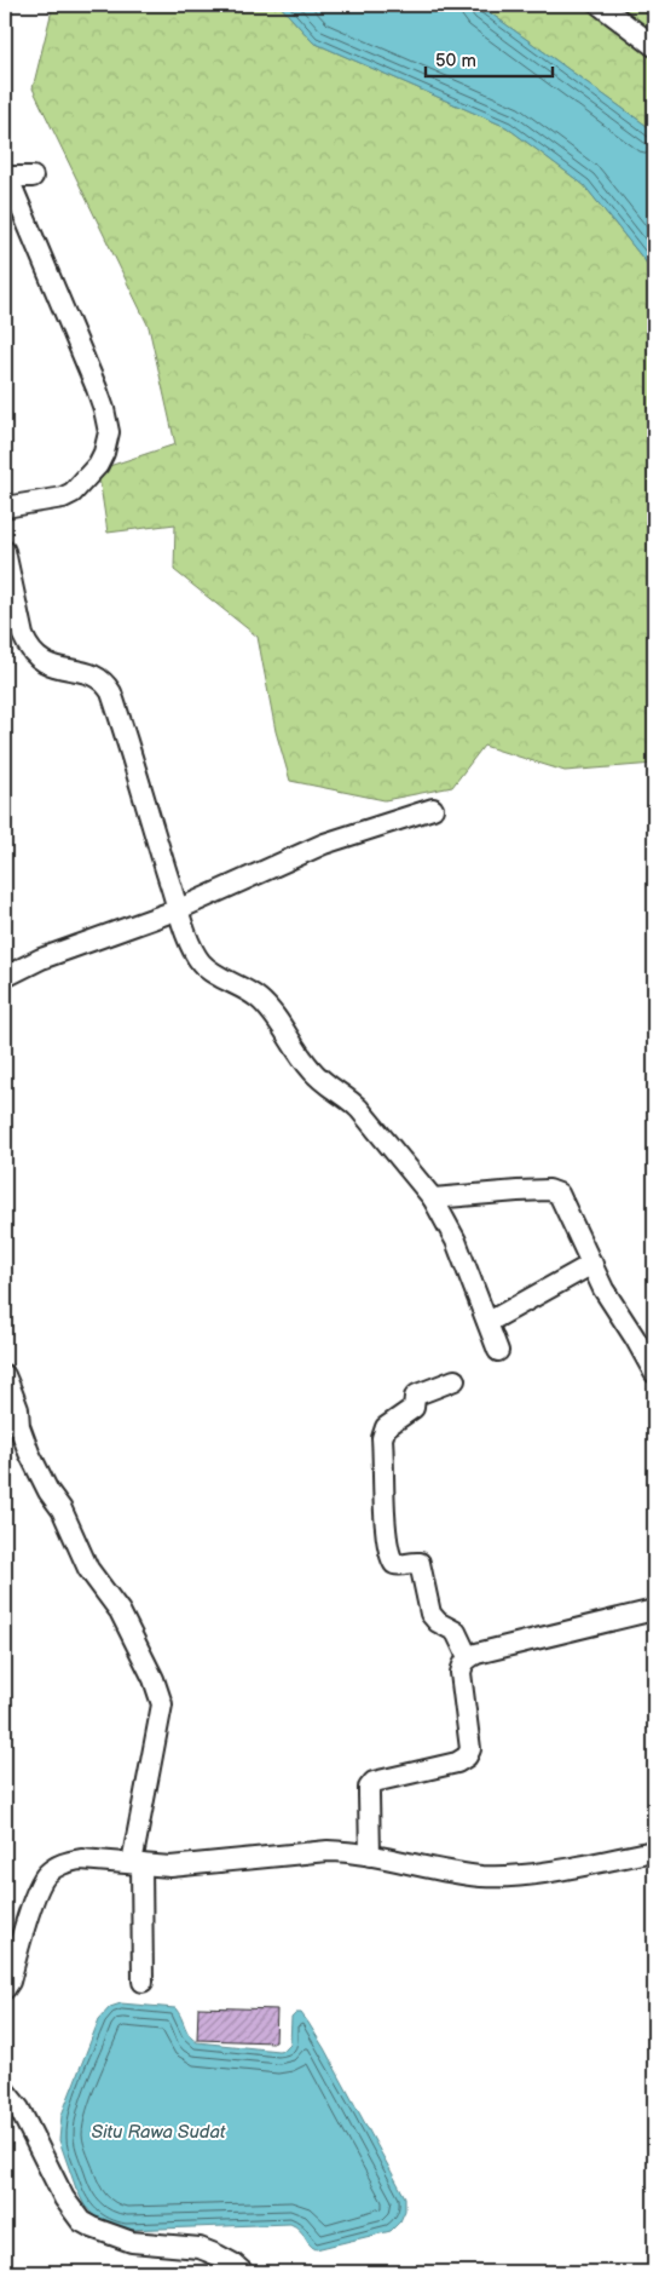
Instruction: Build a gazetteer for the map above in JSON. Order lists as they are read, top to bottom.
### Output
{
  "water": ["Situ Rawa Sudat"],
  "scale_bar": "50 m"
}
